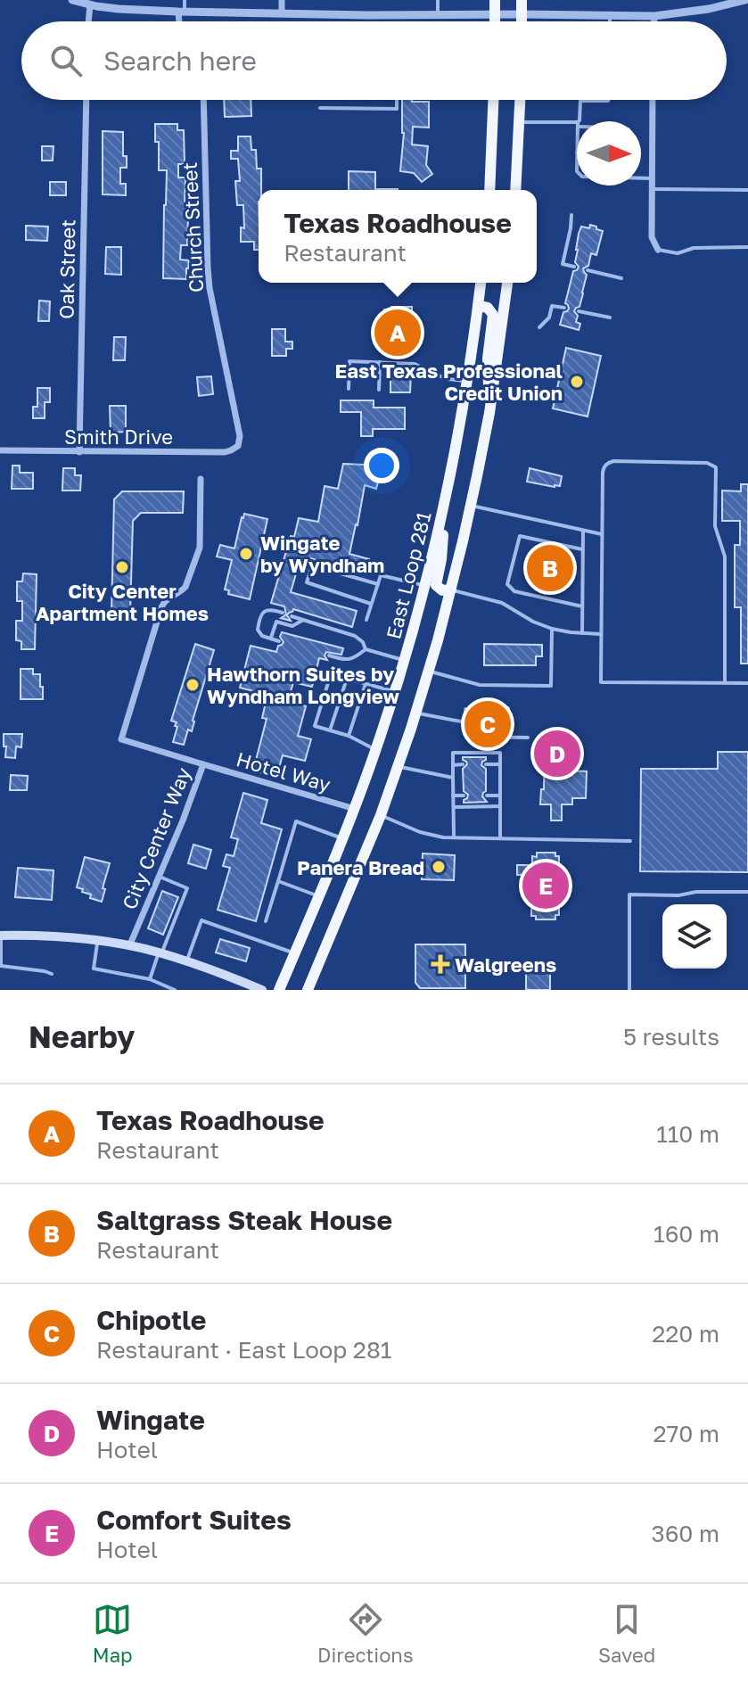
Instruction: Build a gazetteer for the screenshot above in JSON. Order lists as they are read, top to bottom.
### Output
{
  "streets": {
    "highway": ["East Loop 281"],
    "street": [
      "Church Street",
      "Oak Street",
      "Smith Drive",
      "Hotel Way",
      "City Center Way"
    ]
  },
  "crossings": [
    ["Church Street", "Smith Drive"],
    ["Oak Street", "Smith Drive"],
    ["East Loop 281", "Hotel Way"],
    ["Hotel Way", "City Center Way"]
  ],
  "places": {
    "other": [
      "East Texas Professional Credit Union",
      "Wingate by Wyndham",
      "City Center Apartment Homes",
      "Hawthorn Suites by Wyndham Longview",
      "Panera Bread"
    ],
    "health": ["Walgreens"]
  },
  "north": "right",
  "page": {
    "search": "Search here",
    "popup": ["Texas Roadhouse", "Restaurant"],
    "pins": [
      "A",
      "B",
      "C",
      "D",
      "E"
    ],
    "heading": ["Nearby", "5 results"],
    "list": [
      {
        "mark": "A",
        "name": "Texas Roadhouse",
        "note": "Restaurant",
        "value": "110 m"
      },
      {
        "mark": "B",
        "name": "Saltgrass Steak House",
        "note": "Restaurant",
        "value": "160 m"
      },
      {
        "mark": "C",
        "name": "Chipotle",
        "note": "Restaurant · East Loop 281",
        "value": "220 m"
      },
      {
        "mark": "D",
        "name": "Wingate",
        "note": "Hotel",
        "value": "270 m"
      },
      {
        "mark": "E",
        "name": "Comfort Suites",
        "note": "Hotel",
        "value": "360 m"
      }
    ],
    "nav": ["Map", "Directions", "Saved"]
  }
}
